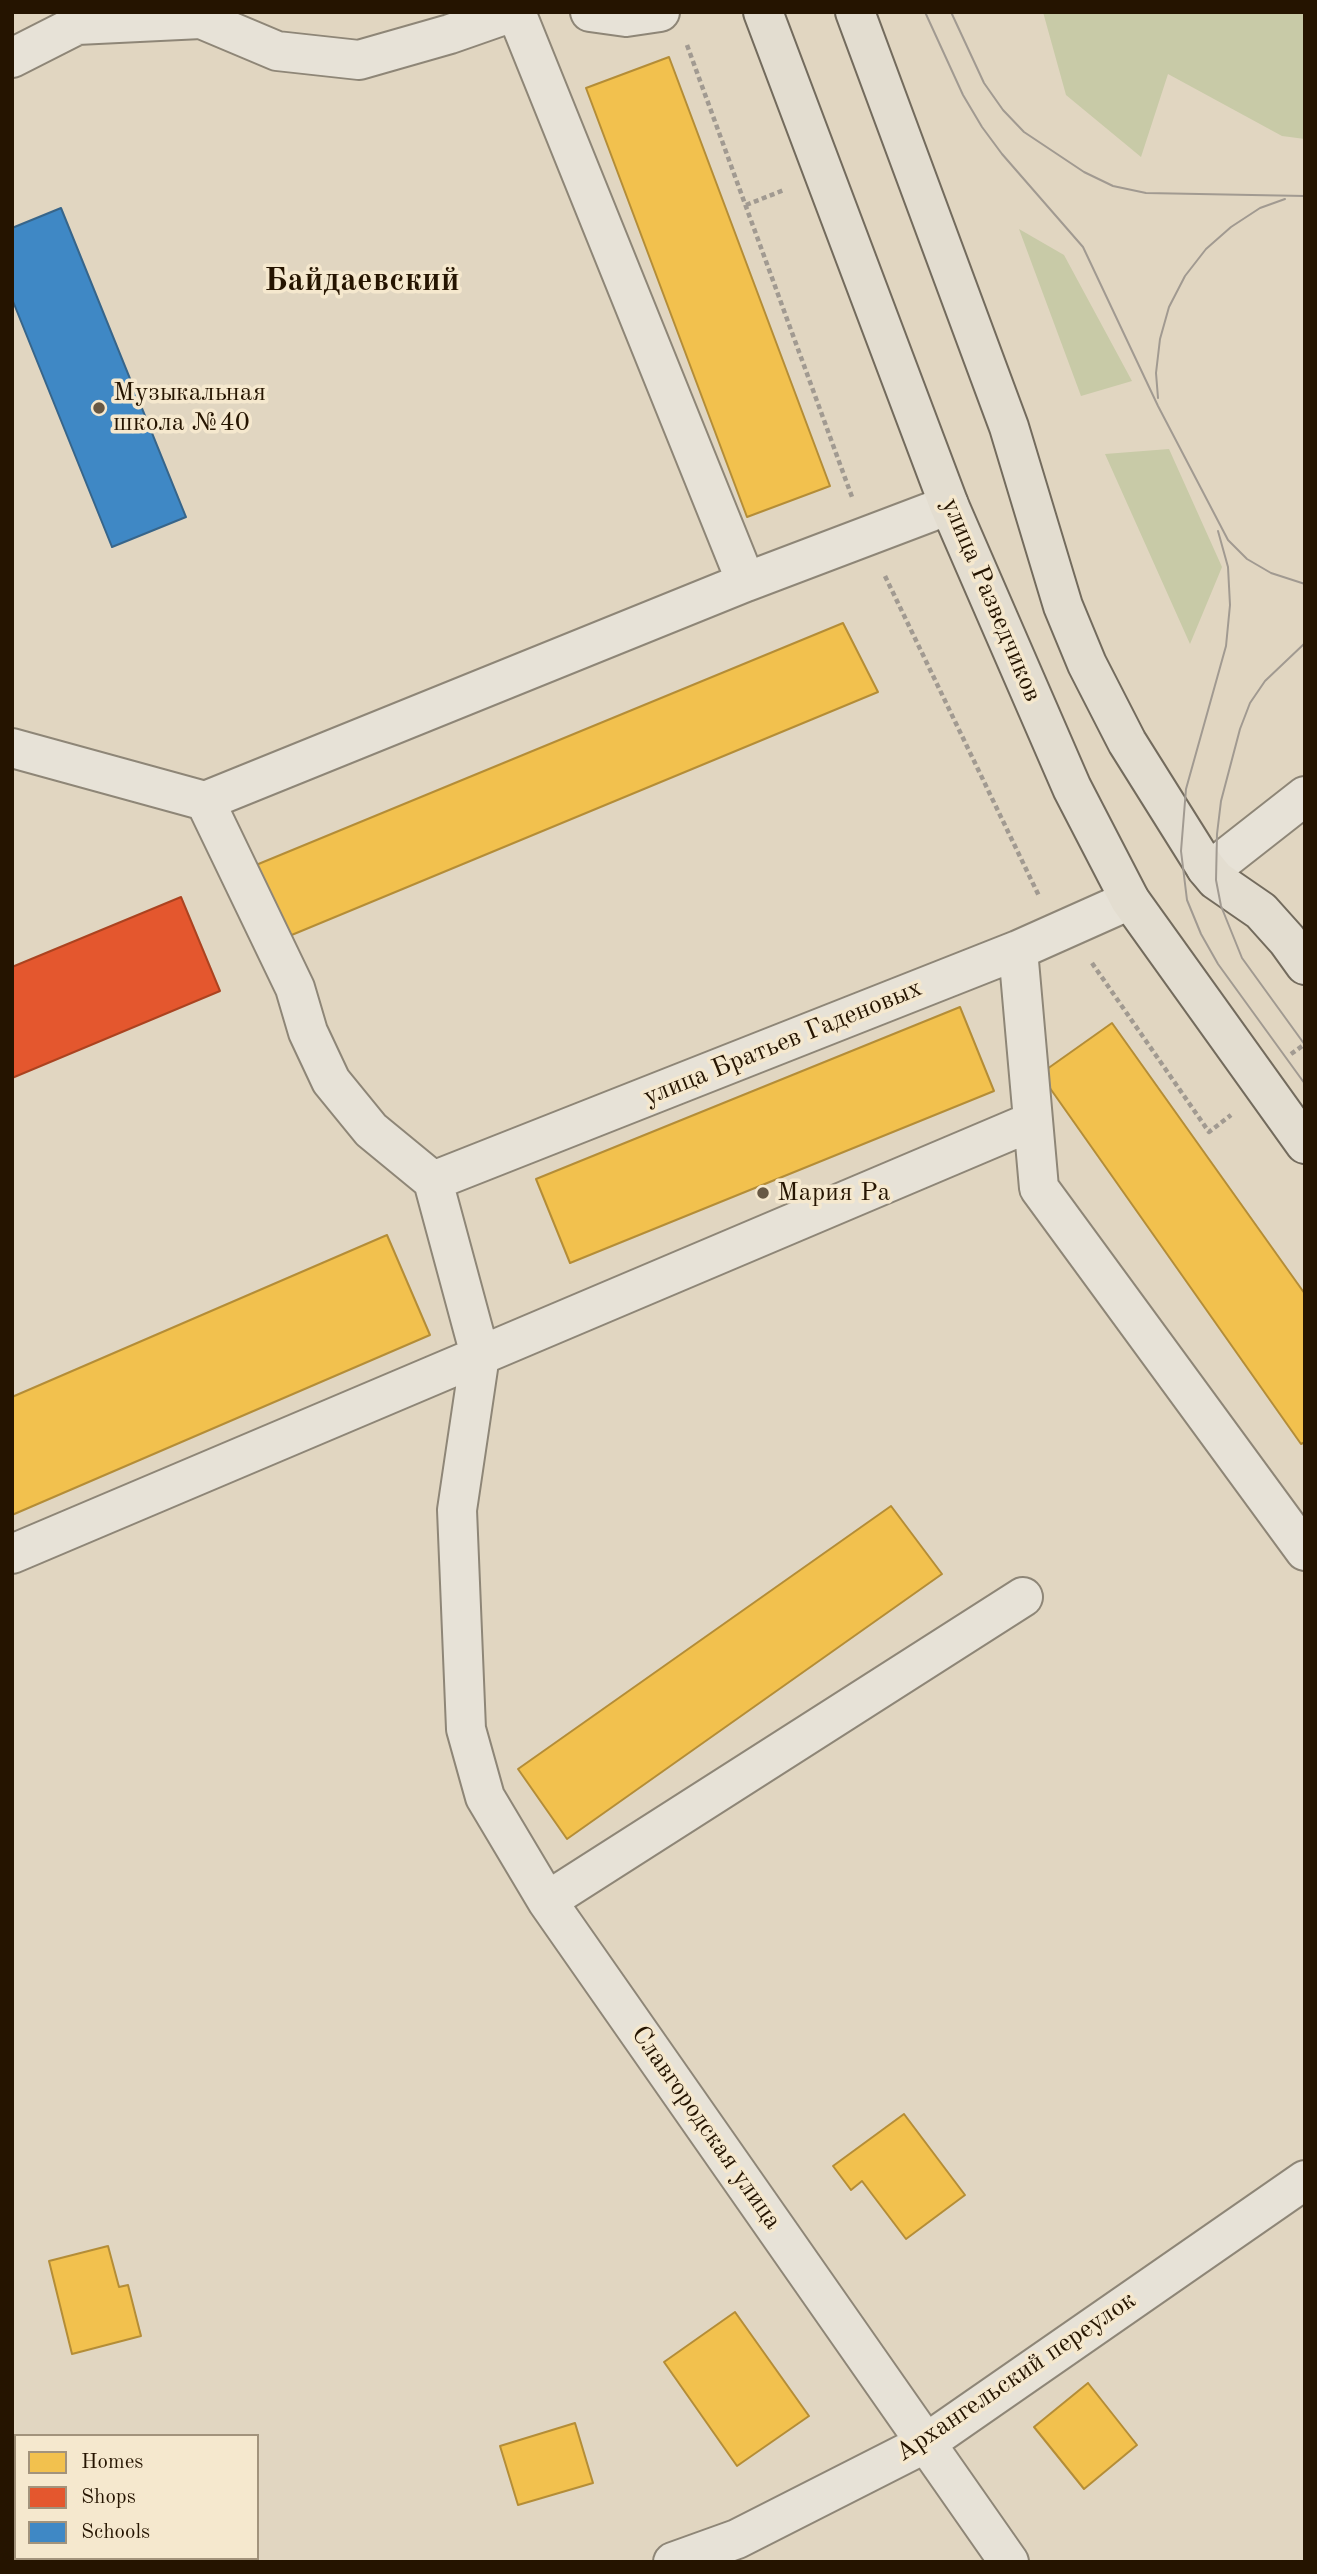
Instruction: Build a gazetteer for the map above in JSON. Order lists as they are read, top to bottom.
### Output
{
  "streets": {
    "main road": ["улица Разведчиков"],
    "street": ["улица Братьев Гаденовых", "Славгородская улица", "Архангельский переулок"]
  },
  "crossings": [
    ["улица Разведчиков", "улица Братьев Гаденовых"],
    ["Славгородская улица", "Архангельский переулок"]
  ],
  "districts": ["Байдаевский"],
  "places": ["Музыкальная школа №40", "Мария Ра"],
  "legend": ["Homes", "Shops", "Schools"]
}
